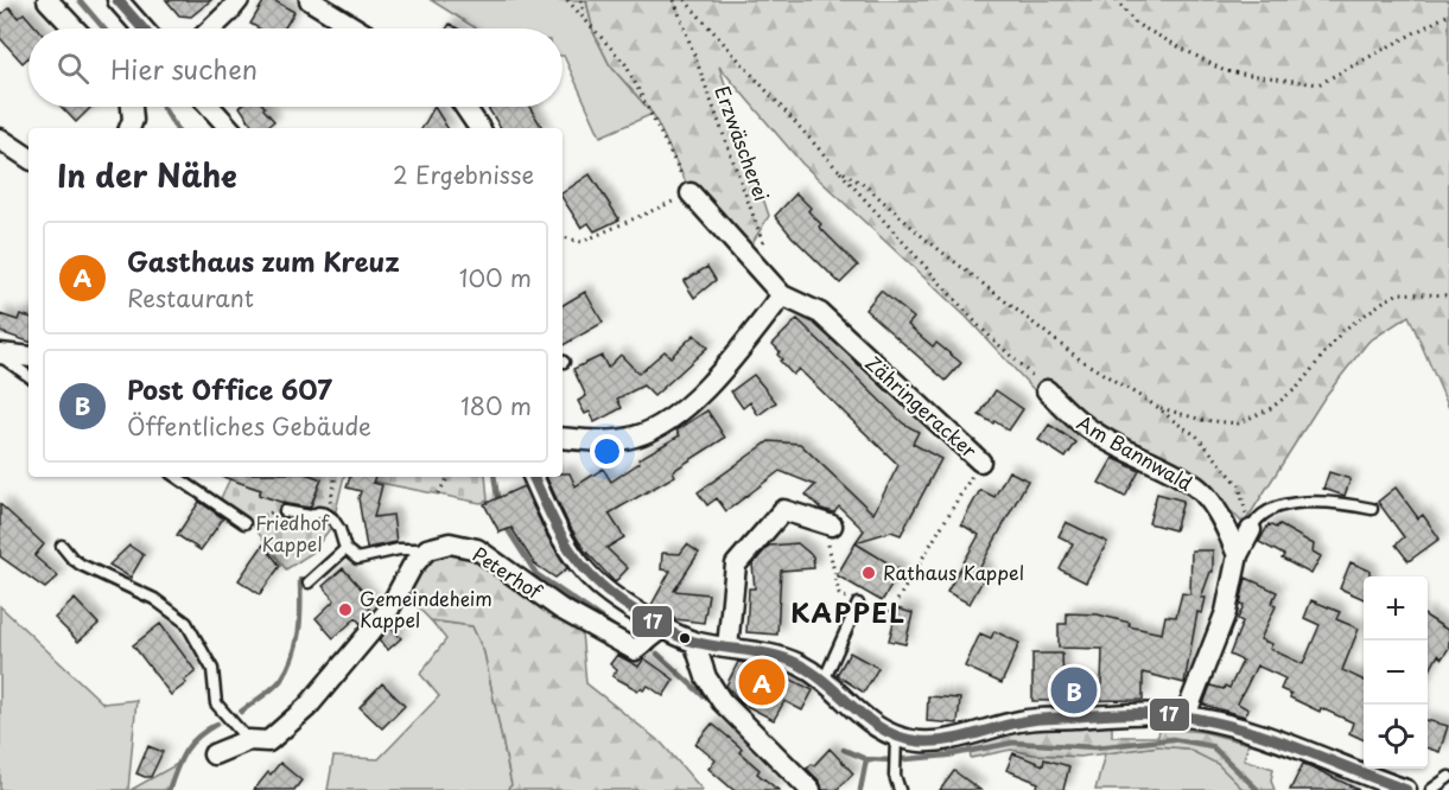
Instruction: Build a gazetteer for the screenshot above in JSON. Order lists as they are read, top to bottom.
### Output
{
  "streets": {
    "street": ["Zähringeracker", "Am Bannwald", "Peterhof"],
    "path": ["Erzwäscherei"]
  },
  "districts": ["KAPPEL"],
  "parks": ["Friedhof Kappel"],
  "places": ["Rathaus Kappel", "Gemeindeheim Kappel"],
  "lines": ["transit line 17"],
  "page": {
    "search": "Hier suchen",
    "heading": ["In der Nähe", "2 Ergebnisse"],
    "list": [
      {
        "mark": "A",
        "name": "Gasthaus zum Kreuz",
        "note": "Restaurant",
        "value": "100 m"
      },
      {
        "mark": "B",
        "name": "Post Office 607",
        "note": "Öffentliches Gebäude",
        "value": "180 m"
      }
    ],
    "map_buttons": ["+", "−"],
    "pins": ["A", "B"]
  }
}
